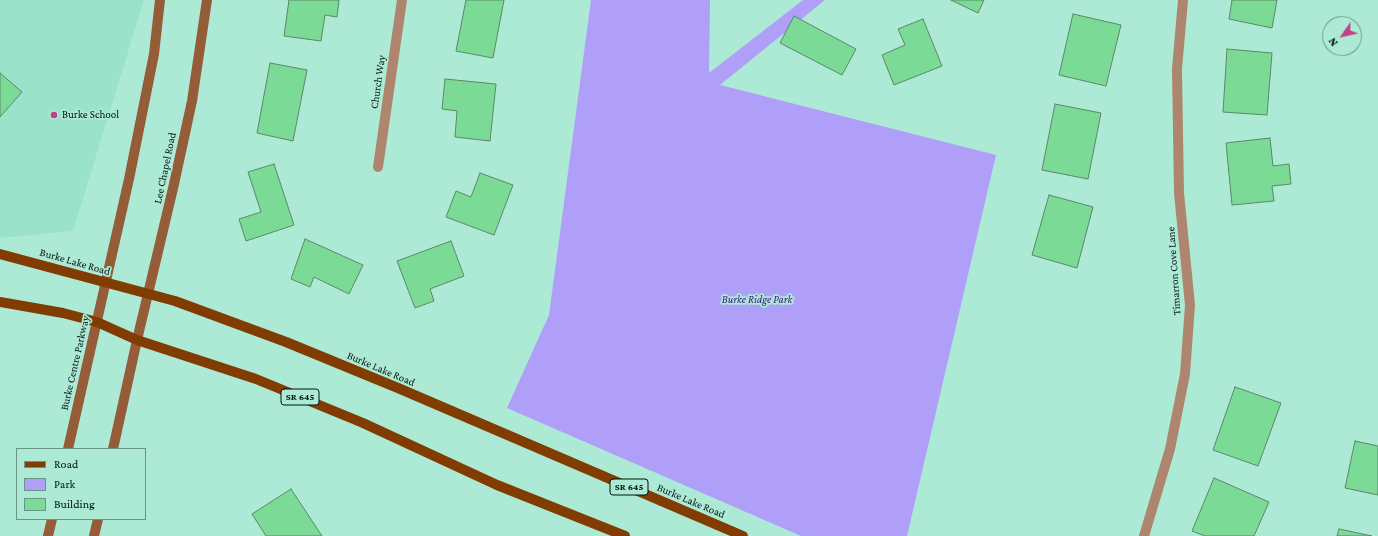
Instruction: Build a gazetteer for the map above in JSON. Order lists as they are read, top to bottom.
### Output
{
  "streets": {
    "main road": [
      "Lee Chapel Road",
      "Burke Lake Road",
      "Burke Centre Parkway",
      "SR 645"
    ],
    "street": ["Church Way", "Timarron Cove Lane"]
  },
  "crossings": [
    ["Lee Chapel Road", "Burke Lake Road"],
    ["Lee Chapel Road", "SR 645"],
    ["Burke Lake Road", "Burke Centre Parkway"],
    ["Burke Centre Parkway", "SR 645"]
  ],
  "parks": ["Burke Ridge Park"],
  "places": ["Burke School"],
  "legend": ["Road", "Park", "Building"],
  "north": "bottom left"
}
